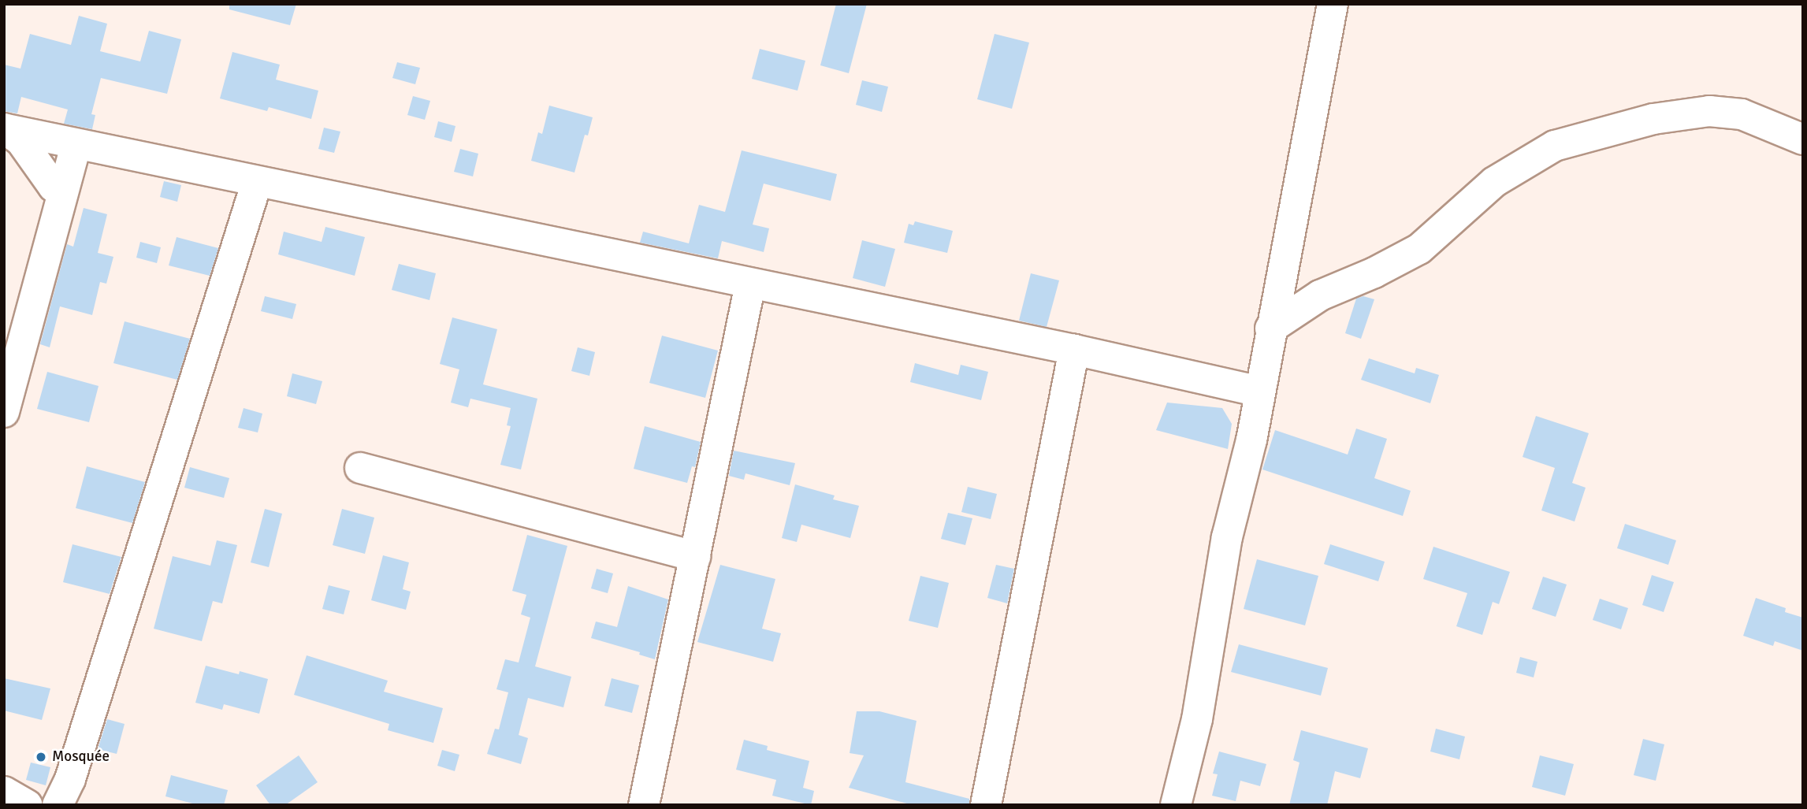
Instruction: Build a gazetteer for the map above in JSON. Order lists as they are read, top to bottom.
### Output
{
  "places": ["Mosquée"]
}
